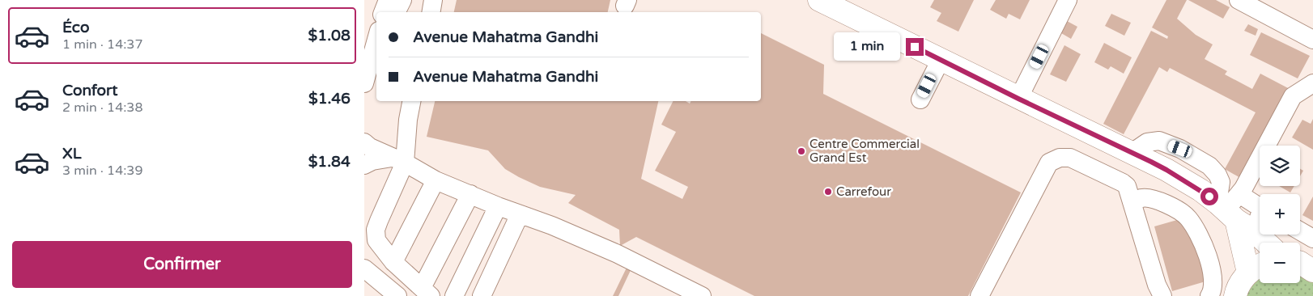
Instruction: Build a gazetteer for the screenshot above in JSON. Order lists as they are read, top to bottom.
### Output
{
  "places": ["Centre Commercial Grand Est", "Carrefour"],
  "page": {
    "list": [
      {
        "name": "Éco",
        "note": "1 min · 14:37",
        "value": "$1.08"
      },
      {
        "name": "Confort",
        "note": "2 min · 14:38",
        "value": "$1.46"
      },
      {
        "name": "XL",
        "note": "3 min · 14:39",
        "value": "$1.84"
      }
    ],
    "banner": ["Avenue Mahatma Gandhi", "Avenue Mahatma Gandhi"],
    "bubble": "1 min",
    "map_buttons": ["+", "−"],
    "buttons": "Confirmer"
  }
}
